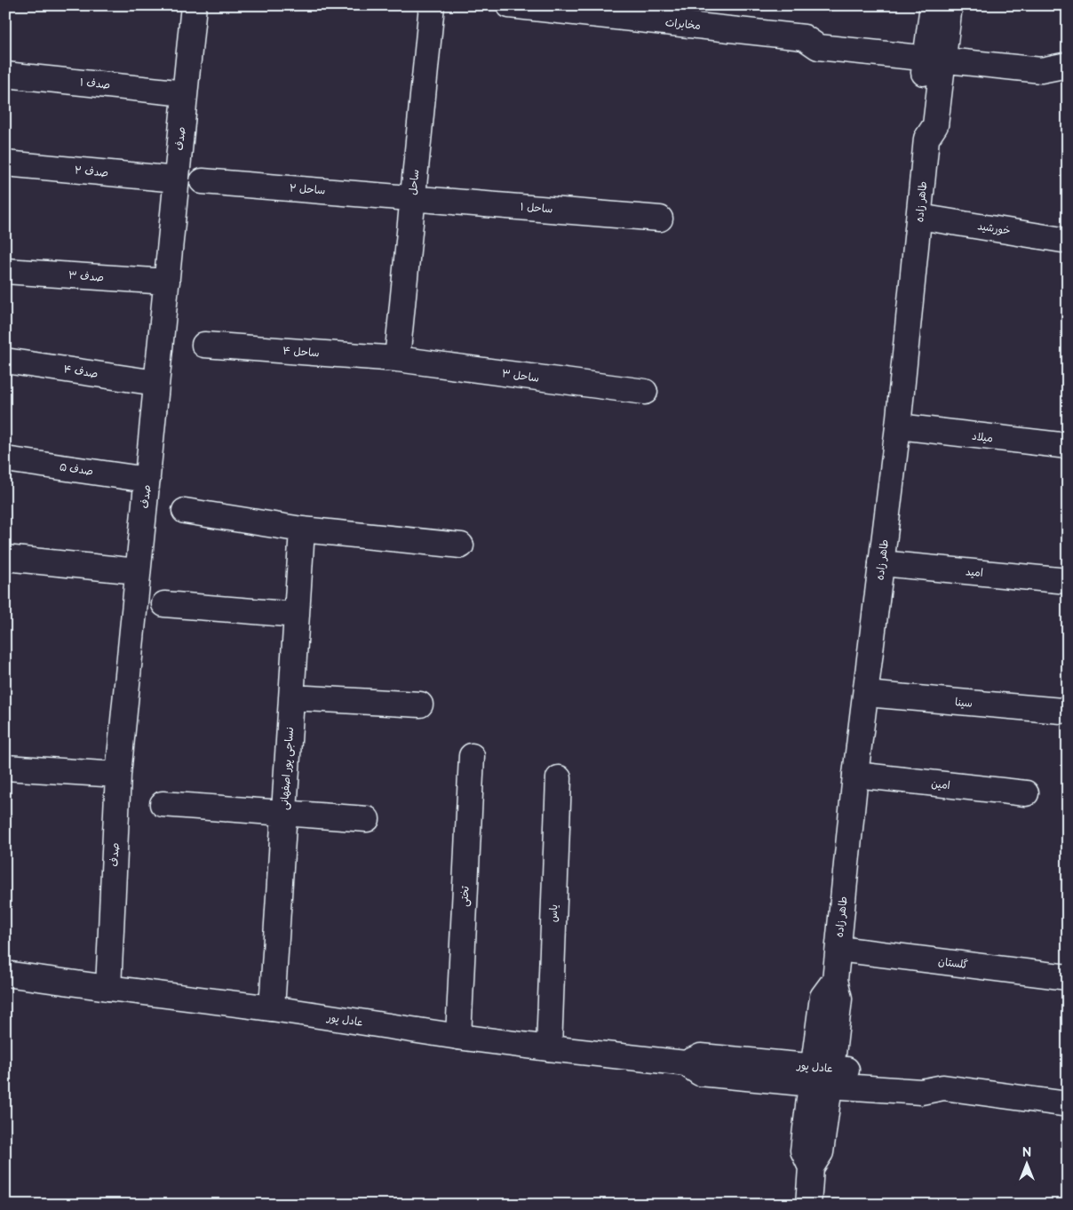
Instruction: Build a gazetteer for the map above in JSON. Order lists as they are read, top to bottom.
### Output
{
  "streets": {
    "street": [
      "مخابرات",
      "صدف ۱",
      "صدف",
      "صدف ۲",
      "ساحل",
      "ساحل ۲",
      "طاهر زاده",
      "ساحل ۱",
      "خورشید",
      "صدف ۳",
      "ساحل ۴",
      "صدف ۴",
      "ساحل ۳",
      "میلاد",
      "صدف ۵",
      "امید",
      "سینا",
      "نساجی پور اصفهانی",
      "امین",
      "تختی",
      "یاس",
      "گلستان",
      "عادل پور"
    ]
  },
  "crossings": [
    ["مخابرات", "طاهر زاده"],
    ["صدف ۱", "صدف"],
    ["صدف", "صدف ۲"],
    ["صدف", "صدف ۳"],
    ["صدف", "صدف ۴"],
    ["صدف", "صدف ۵"],
    ["صدف", "عادل پور"],
    ["ساحل", "ساحل ۲"],
    ["ساحل", "ساحل ۱"],
    ["ساحل", "ساحل ۴"],
    ["ساحل", "ساحل ۳"],
    ["ساحل ۲", "ساحل ۱"],
    ["طاهر زاده", "خورشید"],
    ["طاهر زاده", "میلاد"],
    ["طاهر زاده", "امید"],
    ["طاهر زاده", "سینا"],
    ["طاهر زاده", "امین"],
    ["طاهر زاده", "گلستان"],
    ["طاهر زاده", "عادل پور"],
    ["ساحل ۴", "ساحل ۳"],
    ["نساجی پور اصفهانی", "عادل پور"],
    ["تختی", "عادل پور"],
    ["یاس", "عادل پور"]
  ],
  "north": "top"
}
